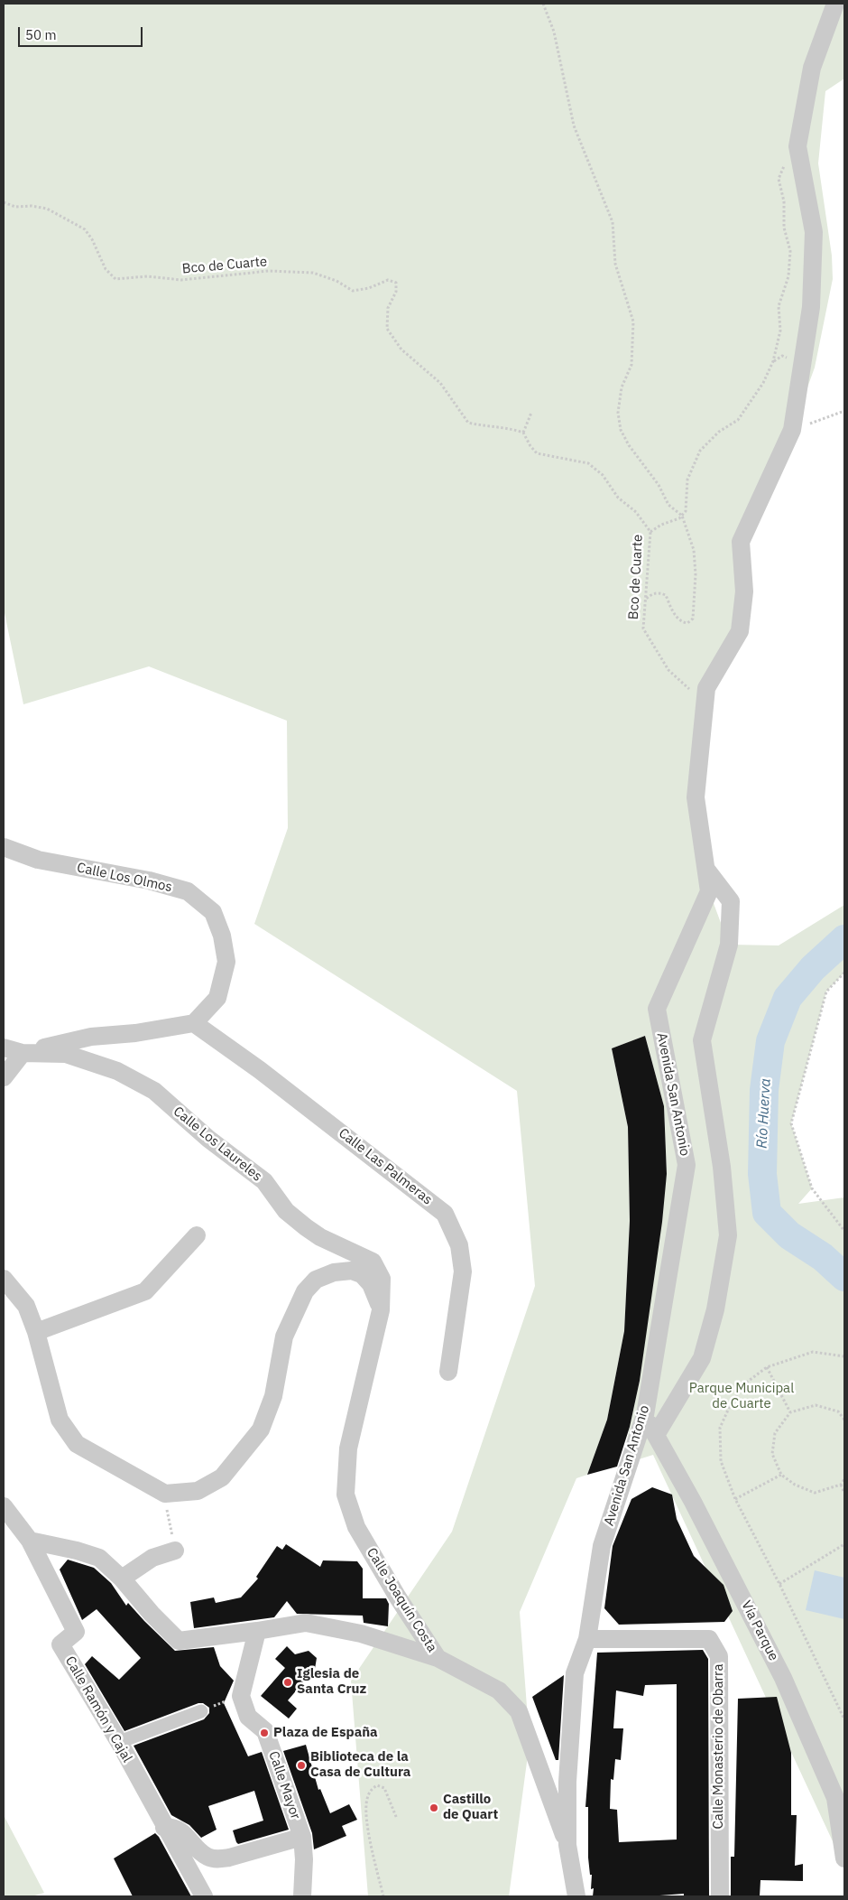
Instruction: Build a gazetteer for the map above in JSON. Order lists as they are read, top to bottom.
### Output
{
  "streets": {
    "street": [
      "Calle Los Olmos",
      "Avenida San Antonio",
      "Calle Los Laureles",
      "Calle Las Palmeras",
      "Calle Joaquín Costa",
      "Vía Parque",
      "Calle Ramón y Cajal",
      "Calle Monasterio de Obarra",
      "Calle Mayor"
    ],
    "path": ["Bco de Cuarte"]
  },
  "crossings": [
    ["Calle Los Olmos", "Calle Las Palmeras"],
    ["Avenida San Antonio", "Calle Joaquín Costa"],
    ["Avenida San Antonio", "Vía Parque"],
    ["Avenida San Antonio", "Calle Monasterio de Obarra"],
    ["Calle Los Laureles", "Calle Joaquín Costa"]
  ],
  "water": ["Río Huerva"],
  "parks": ["Parque Municipal de Cuarte"],
  "places": [
    "Iglesia de Santa Cruz",
    "Plaza de España",
    "Biblioteca de la Casa de Cultura",
    "Castillo de Quart"
  ],
  "scale_bar": "50 m"
}
